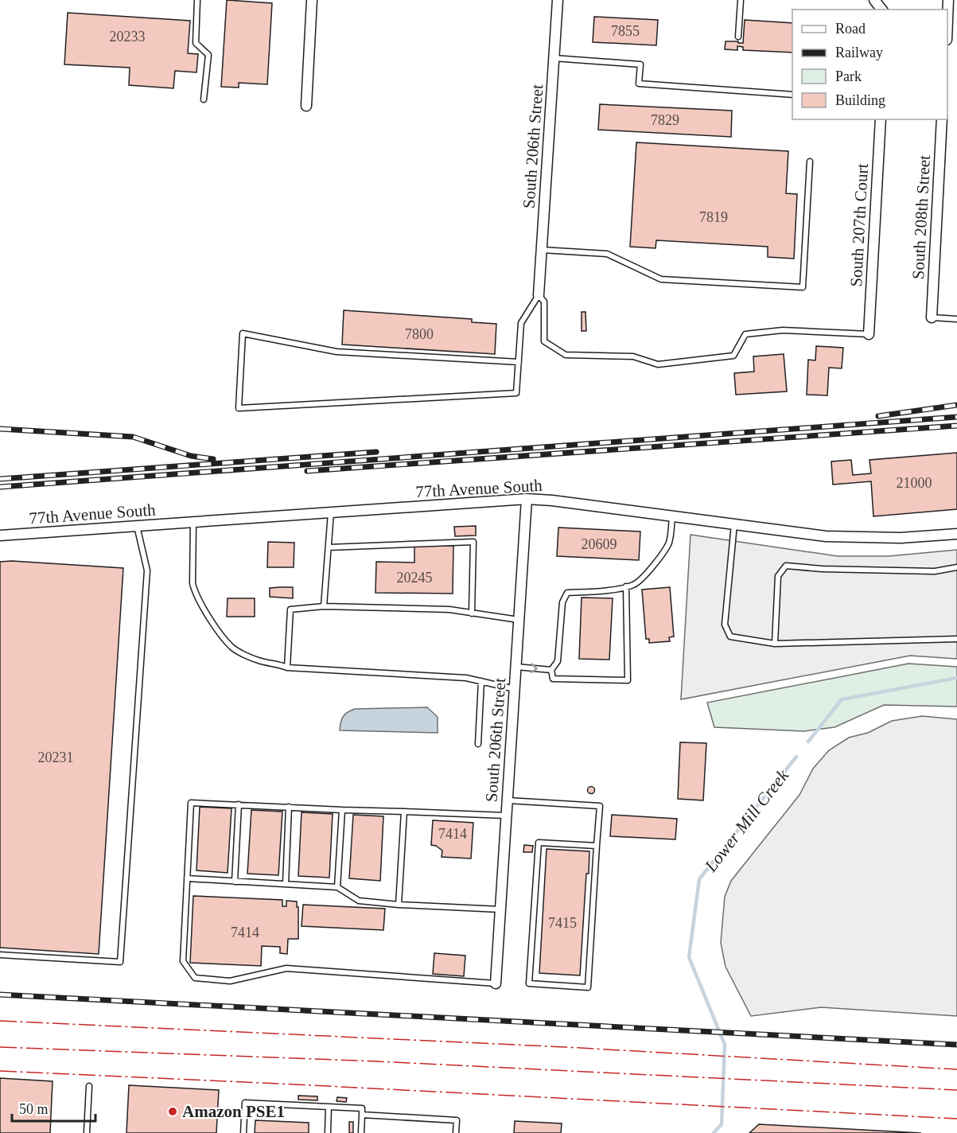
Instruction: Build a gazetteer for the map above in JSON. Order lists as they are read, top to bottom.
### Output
{
  "streets": {
    "street": [
      "South 206th Street",
      "South 208th Street",
      "South 207th Court",
      "77th Avenue South"
    ]
  },
  "crossings": [
    ["South 206th Street", "77th Avenue South"]
  ],
  "water": ["Lower Mill Creek"],
  "places": ["Amazon PSE1"],
  "house_numbers": [
    "7855",
    "20233",
    "7829",
    "7819",
    "7800",
    "21000",
    "20609",
    "20245",
    "20231",
    "7414",
    "7415",
    "7414"
  ],
  "legend": [
    "Road",
    "Railway",
    "Park",
    "Building"
  ],
  "scale_bar": "50 m"
}
